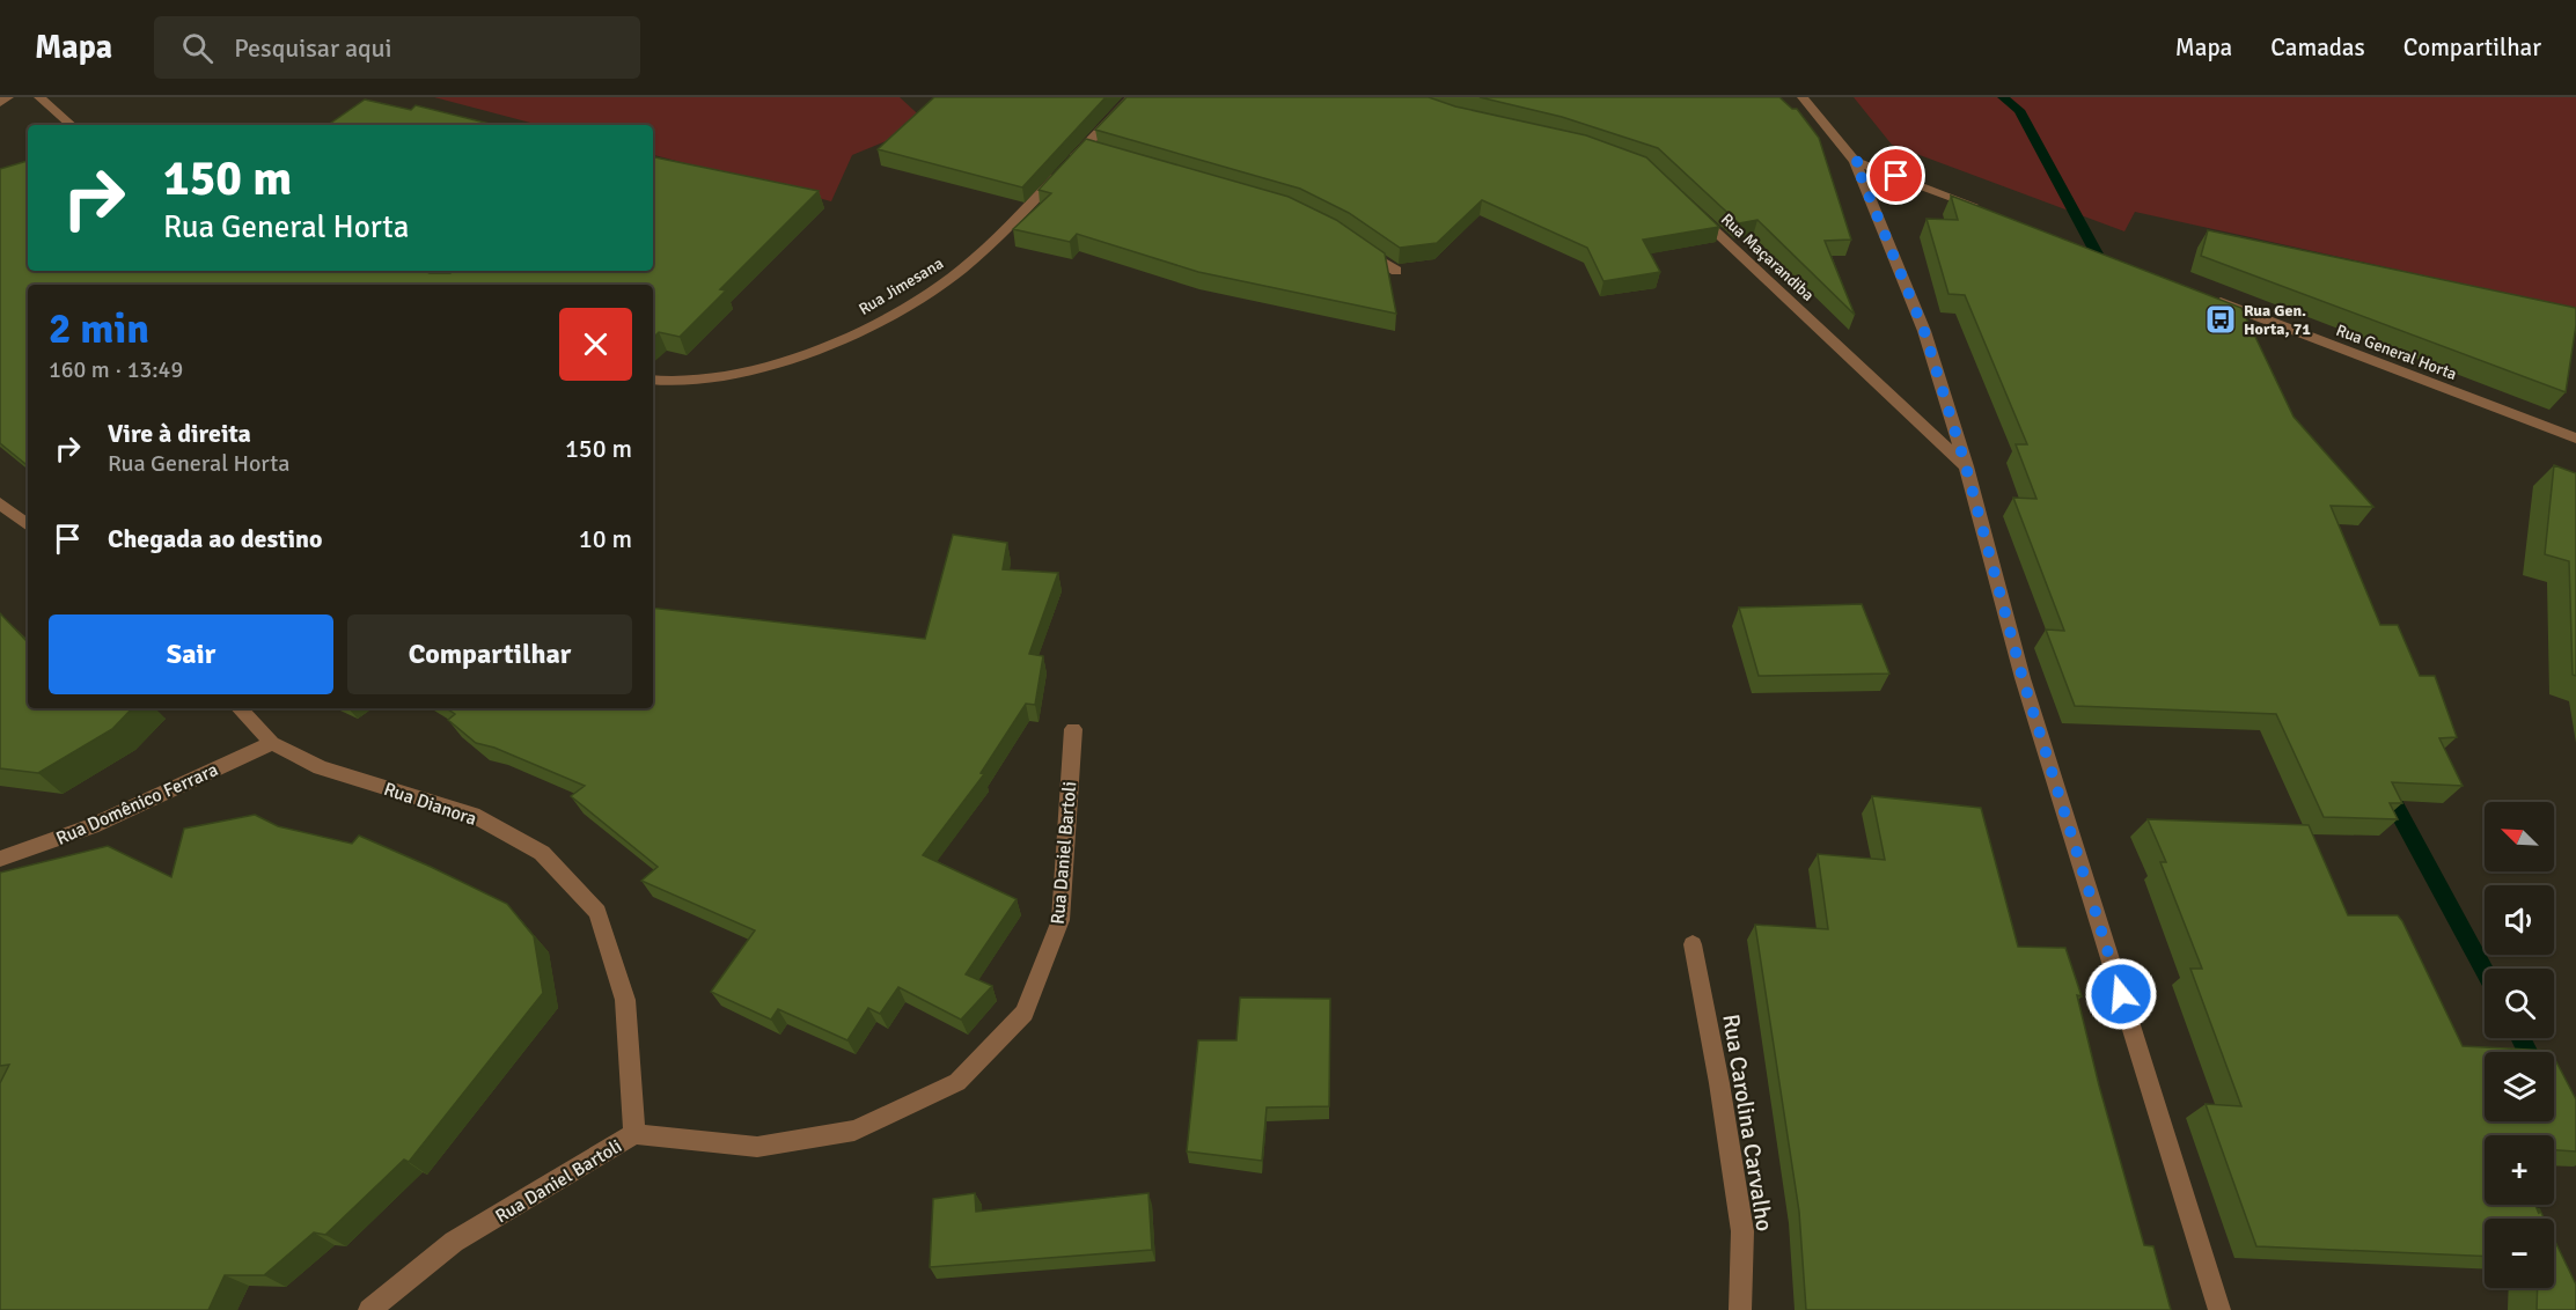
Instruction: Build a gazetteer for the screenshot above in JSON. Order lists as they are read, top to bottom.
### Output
{
  "streets": {
    "street": [
      "Rua Maçarandiba",
      "Rua Jimesana",
      "Rua General Horta",
      "Rua Domênico Ferrara",
      "Rua Dianora",
      "Rua Daniel Bartoli",
      "Rua Carolina Carvalho"
    ]
  },
  "crossings": [
    ["Rua Domênico Ferrara", "Rua Dianora"],
    ["Rua Dianora", "Rua Daniel Bartoli"]
  ],
  "places": {
    "bus stop": ["Rua Gen. Horta, 71"]
  },
  "north": "top left",
  "page": {
    "header": "Mapa",
    "search": "Pesquisar aqui",
    "nav": ["Mapa", "Camadas", "Compartilhar"],
    "turn": ["150 m", "Rua General Horta"],
    "heading": ["2 min", "160 m · 13:49"],
    "list": [
      {
        "name": "Vire à direita",
        "note": "Rua General Horta",
        "value": "150 m"
      },
      {
        "name": "Chegada ao destino",
        "value": "10 m"
      }
    ],
    "buttons": ["Sair", "Compartilhar"],
    "map_buttons": ["+", "−"]
  }
}
